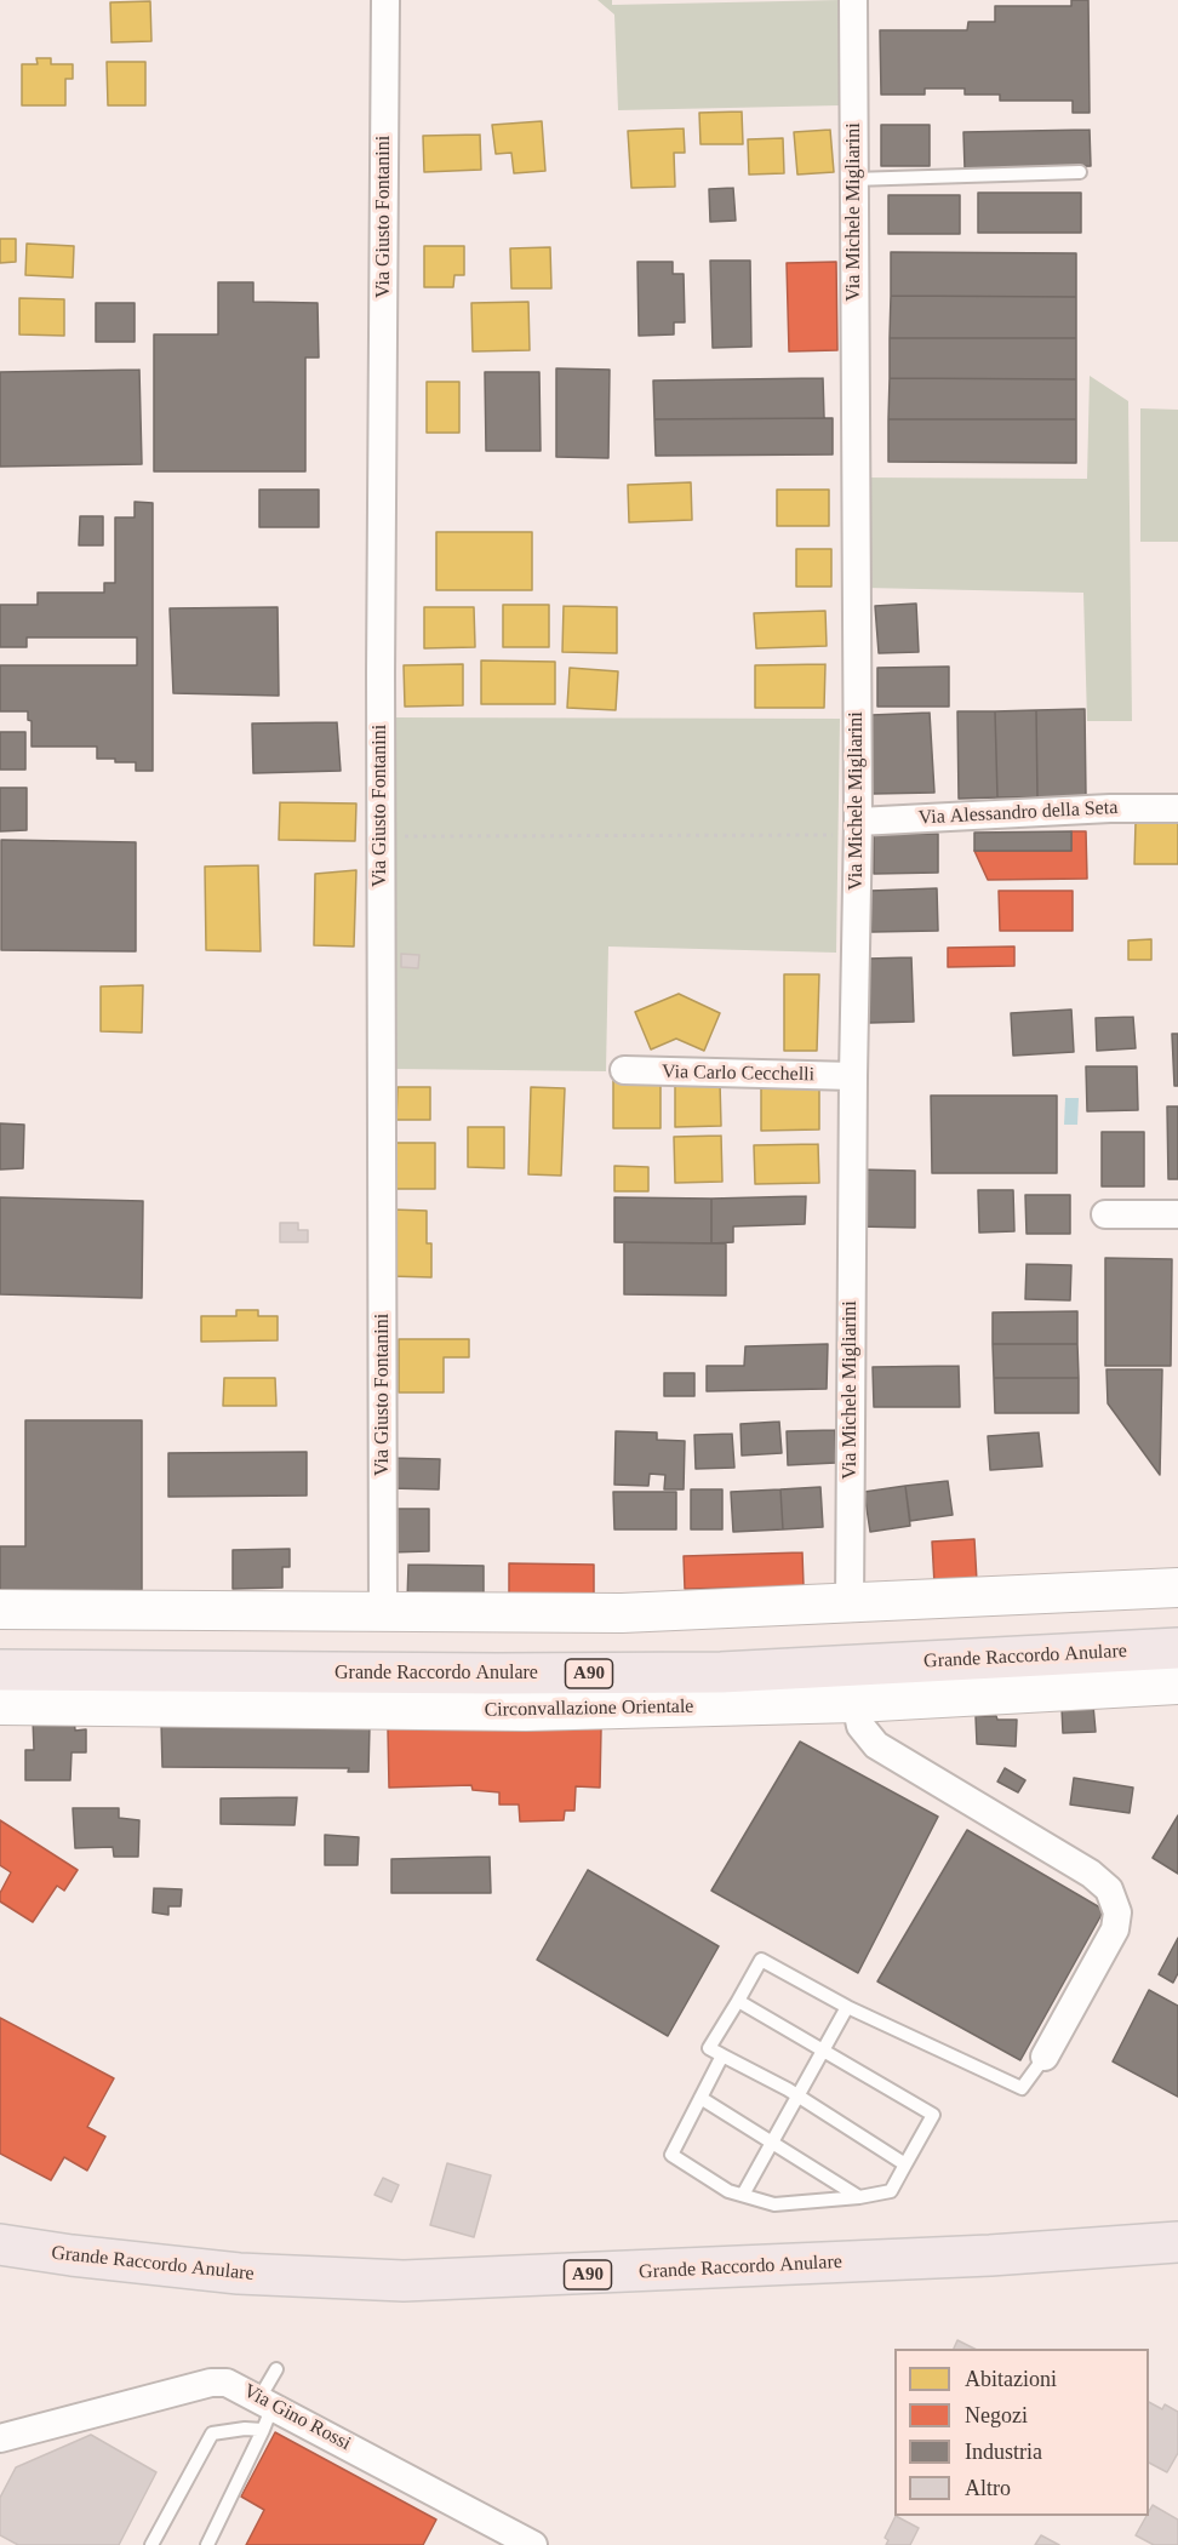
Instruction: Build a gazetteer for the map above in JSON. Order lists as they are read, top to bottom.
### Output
{
  "streets": {
    "highway": ["Grande Raccordo Anulare", "A90"],
    "street": [
      "Via Michele Migliarini",
      "Via Giusto Fontanini",
      "Via Alessandro della Seta",
      "Via Carlo Cecchelli",
      "Circonvallazione Orientale",
      "Via Gino Rossi"
    ]
  },
  "crossings": [
    ["Via Michele Migliarini", "Via Alessandro della Seta"],
    ["Via Michele Migliarini", "Via Carlo Cecchelli"]
  ],
  "legend": [
    "Abitazioni",
    "Negozi",
    "Industria",
    "Altro"
  ]
}
